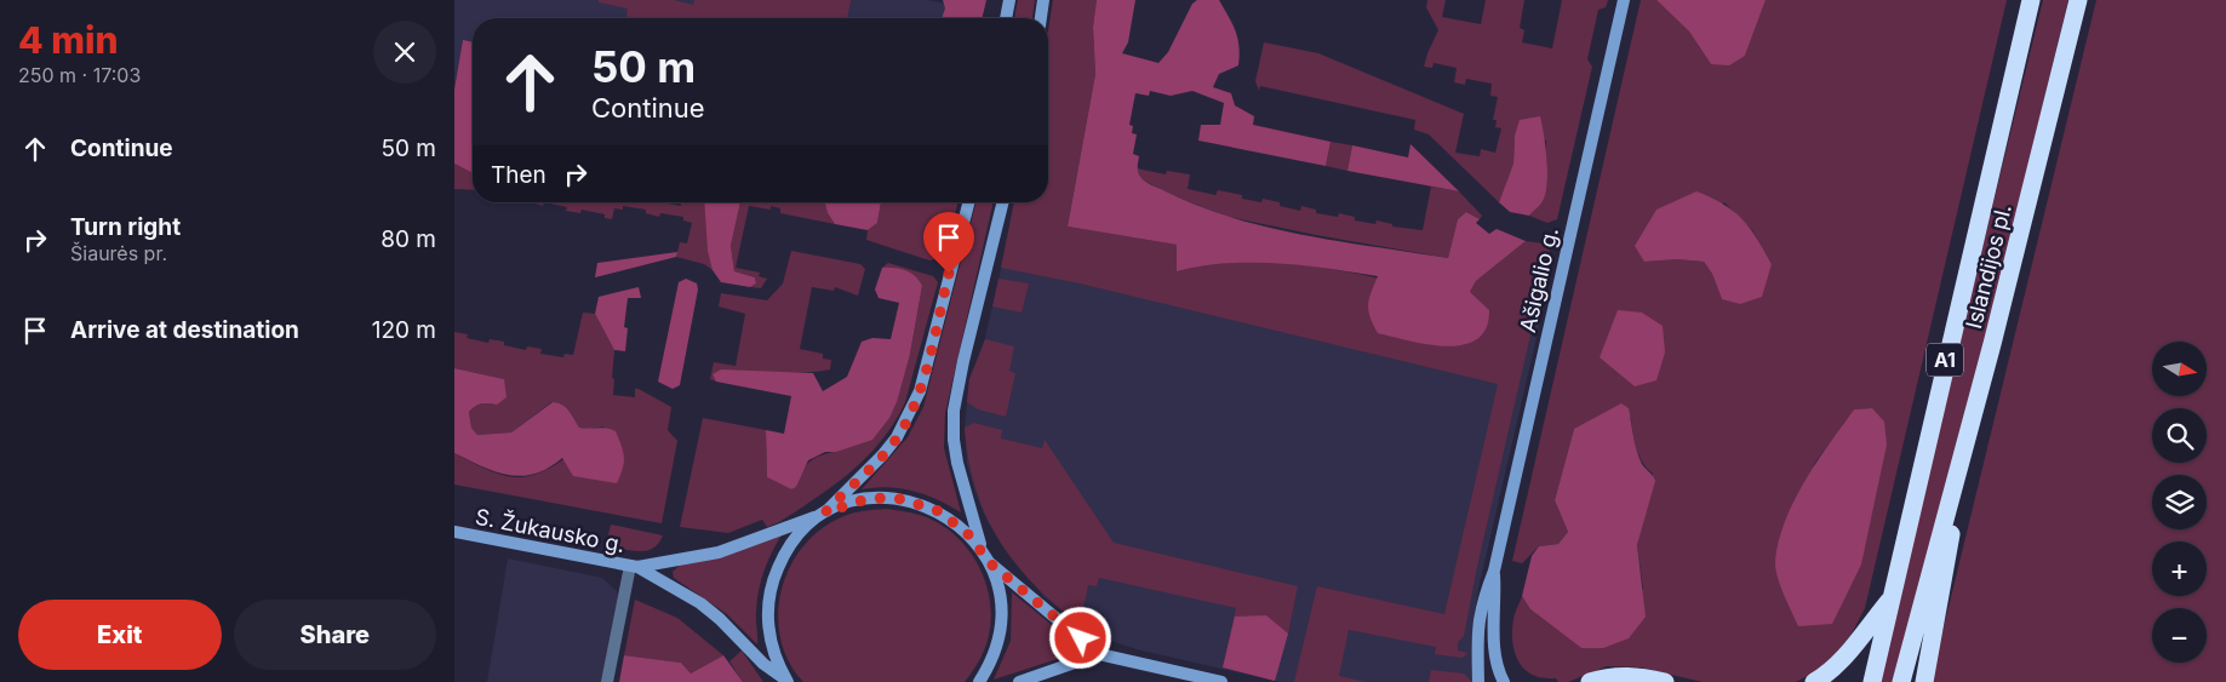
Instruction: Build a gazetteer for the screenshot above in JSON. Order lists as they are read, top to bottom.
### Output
{
  "streets": {
    "highway": ["Islandijos pl.", "A1"],
    "main road": ["Ašigalio g.", "S. Žukausko g."]
  },
  "north": "right",
  "page": {
    "heading": ["4 min", "250 m · 17:03"],
    "turn": ["50 m", "Continue"],
    "list": [
      {
        "name": "Continue",
        "value": "50 m"
      },
      {
        "name": "Turn right",
        "note": "Šiaurės pr.",
        "value": "80 m"
      },
      {
        "name": "Arrive at destination",
        "value": "120 m"
      }
    ],
    "then": "Then",
    "map_buttons": ["+", "−"],
    "buttons": ["Exit", "Share"]
  }
}
